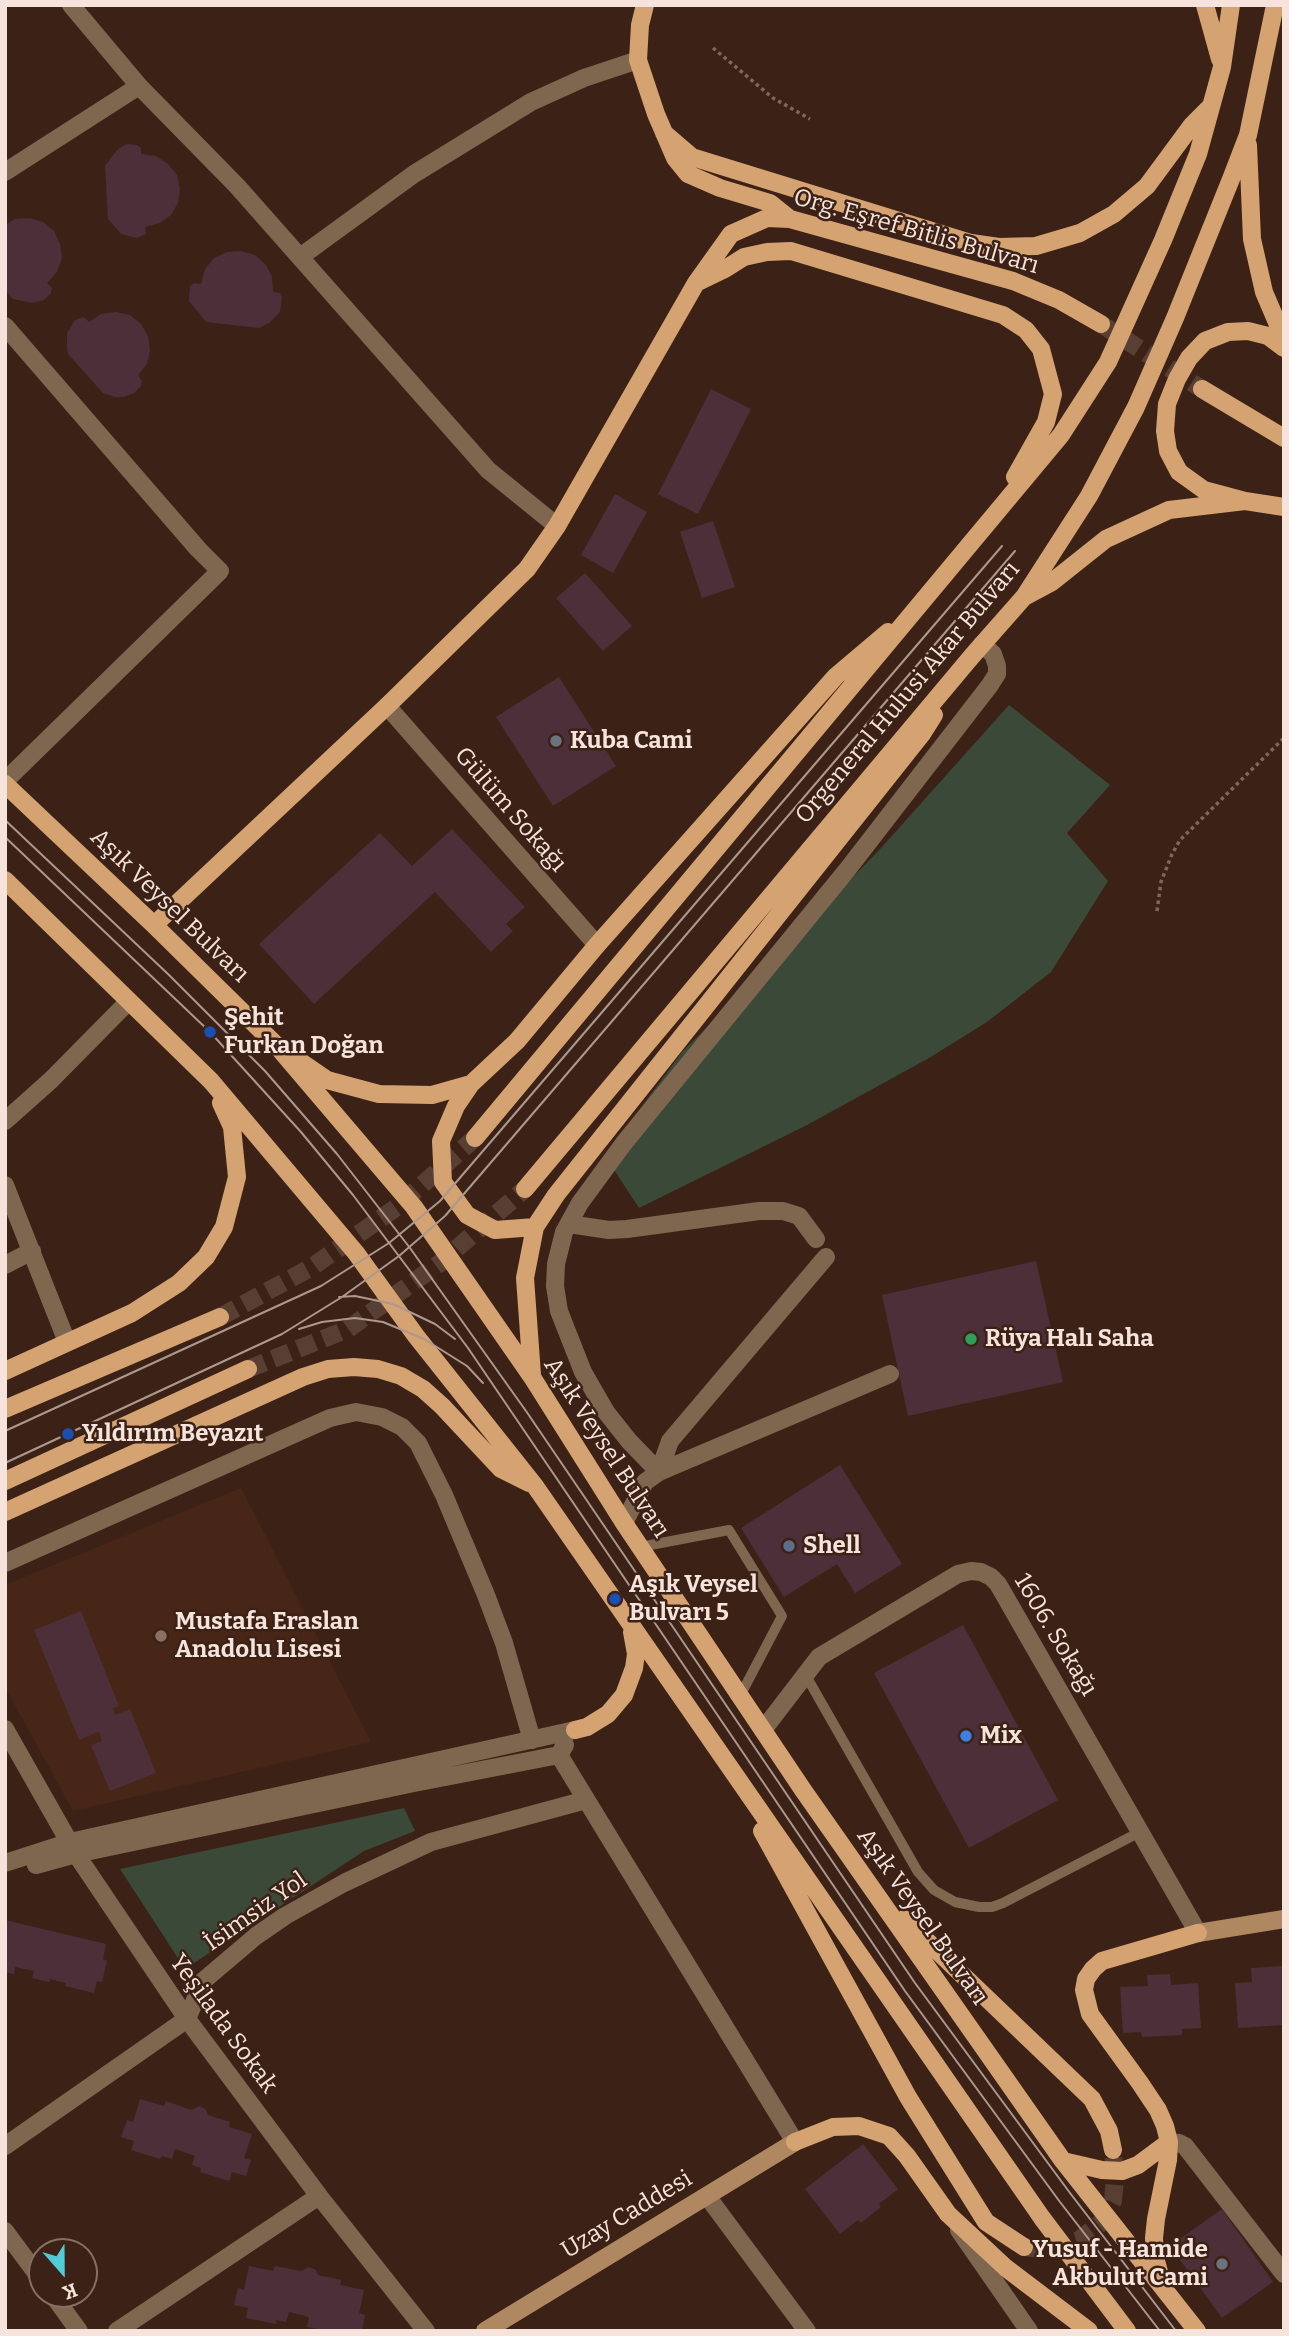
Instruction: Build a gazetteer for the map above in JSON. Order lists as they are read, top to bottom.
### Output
{
  "streets": {
    "main road": [
      "Org. Eşref Bitlis Bulvarı",
      "Orgeneral Hulusi Akar Bulvarı",
      "Aşık Veysel Bulvarı",
      "Uzay Caddesi"
    ],
    "street": [
      "Gülüm Sokağı",
      "1606. Sokağı",
      "İsimsiz Yol",
      "Yeşilada Sokak"
    ]
  },
  "crossings": [
    ["Org. Eşref Bitlis Bulvarı", "Gülüm Sokağı"],
    ["Org. Eşref Bitlis Bulvarı", "Aşık Veysel Bulvarı"],
    ["Aşık Veysel Bulvarı", "1606. Sokağı"],
    ["İsimsiz Yol", "Yeşilada Sokak"]
  ],
  "places": [
    "Kuba Cami",
    "Şehit Furkan Doğan",
    "Rüya Halı Saha",
    "Yıldırım Beyazıt",
    "Shell",
    "Aşık Veysel Bulvarı 5",
    "Mustafa Eraslan Anadolu Lisesi",
    "Mix",
    "Yusuf - Hamide Akbulut Cami"
  ],
  "north": "bottom"
}
